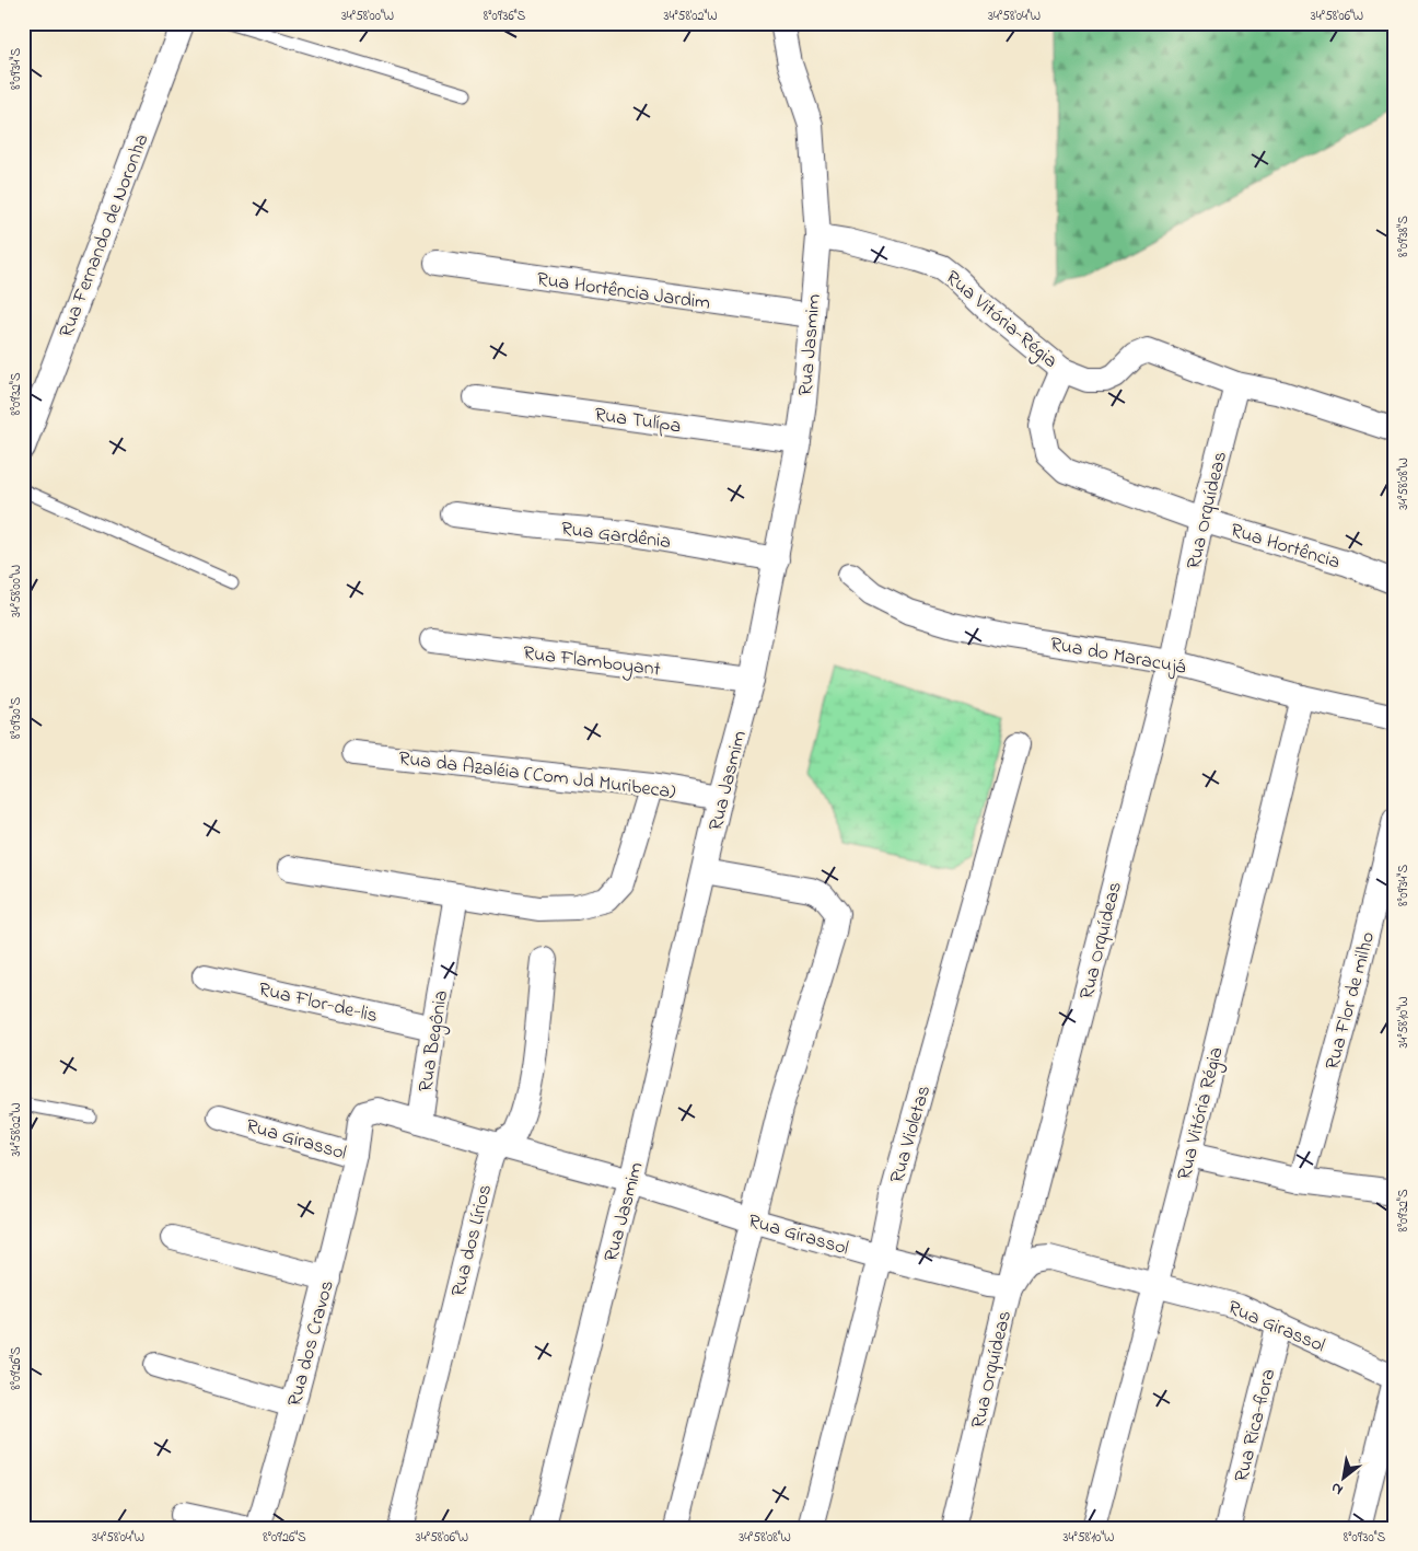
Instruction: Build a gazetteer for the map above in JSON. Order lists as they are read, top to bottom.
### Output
{
  "streets": {
    "street": [
      "Rua Fernando de Noronha",
      "Rua Hortência Jardim",
      "Rua Vitória-Régia",
      "Rua Jasmim",
      "Rua Tulípa",
      "Rua Orquídeas",
      "Rua Gardênia",
      "Rua Hortência",
      "Rua do Maracujá",
      "Rua Flamboyant",
      "Rua da Azaléia (Com Jd Muribeca)",
      "Rua Flor de milho",
      "Rua Flor-de-lis",
      "Rua Begônia",
      "Rua Vitória Régia",
      "Rua Violetas",
      "Rua Girassol",
      "Rua dos Lírios",
      "Rua dos Cravos",
      "Rua Rica-flora"
    ]
  },
  "crossings": [
    ["Rua Hortência Jardim", "Rua Jasmim"],
    ["Rua Vitória-Régia", "Rua Jasmim"],
    ["Rua Vitória-Régia", "Rua Orquídeas"],
    ["Rua Vitória-Régia", "Rua Hortência"],
    ["Rua Jasmim", "Rua Tulípa"],
    ["Rua Jasmim", "Rua Gardênia"],
    ["Rua Jasmim", "Rua Flamboyant"],
    ["Rua Jasmim", "Rua da Azaléia (Com Jd Muribeca)"],
    ["Rua Jasmim", "Rua Girassol"],
    ["Rua Orquídeas", "Rua Hortência"],
    ["Rua Orquídeas", "Rua do Maracujá"],
    ["Rua Orquídeas", "Rua Girassol"],
    ["Rua do Maracujá", "Rua Vitória Régia"],
    ["Rua Flor-de-lis", "Rua Begônia"],
    ["Rua Begônia", "Rua Girassol"],
    ["Rua Vitória Régia", "Rua Girassol"],
    ["Rua Violetas", "Rua Girassol"],
    ["Rua Girassol", "Rua dos Lírios"],
    ["Rua Girassol", "Rua dos Cravos"],
    ["Rua Girassol", "Rua Rica-flora"]
  ],
  "north": "bottom left",
  "coordinates": [
    "34°58'00\"W",
    "8°09'36\"S",
    "34°58'02\"W",
    "34°58'04\"W",
    "34°58'06\"W",
    "8°09'34\"S",
    "8°09'38\"S",
    "8°09'32\"S",
    "34°58'08\"W",
    "8°09'30\"S",
    "34°58'10\"W",
    "8°09'26\"S"
  ]
}
